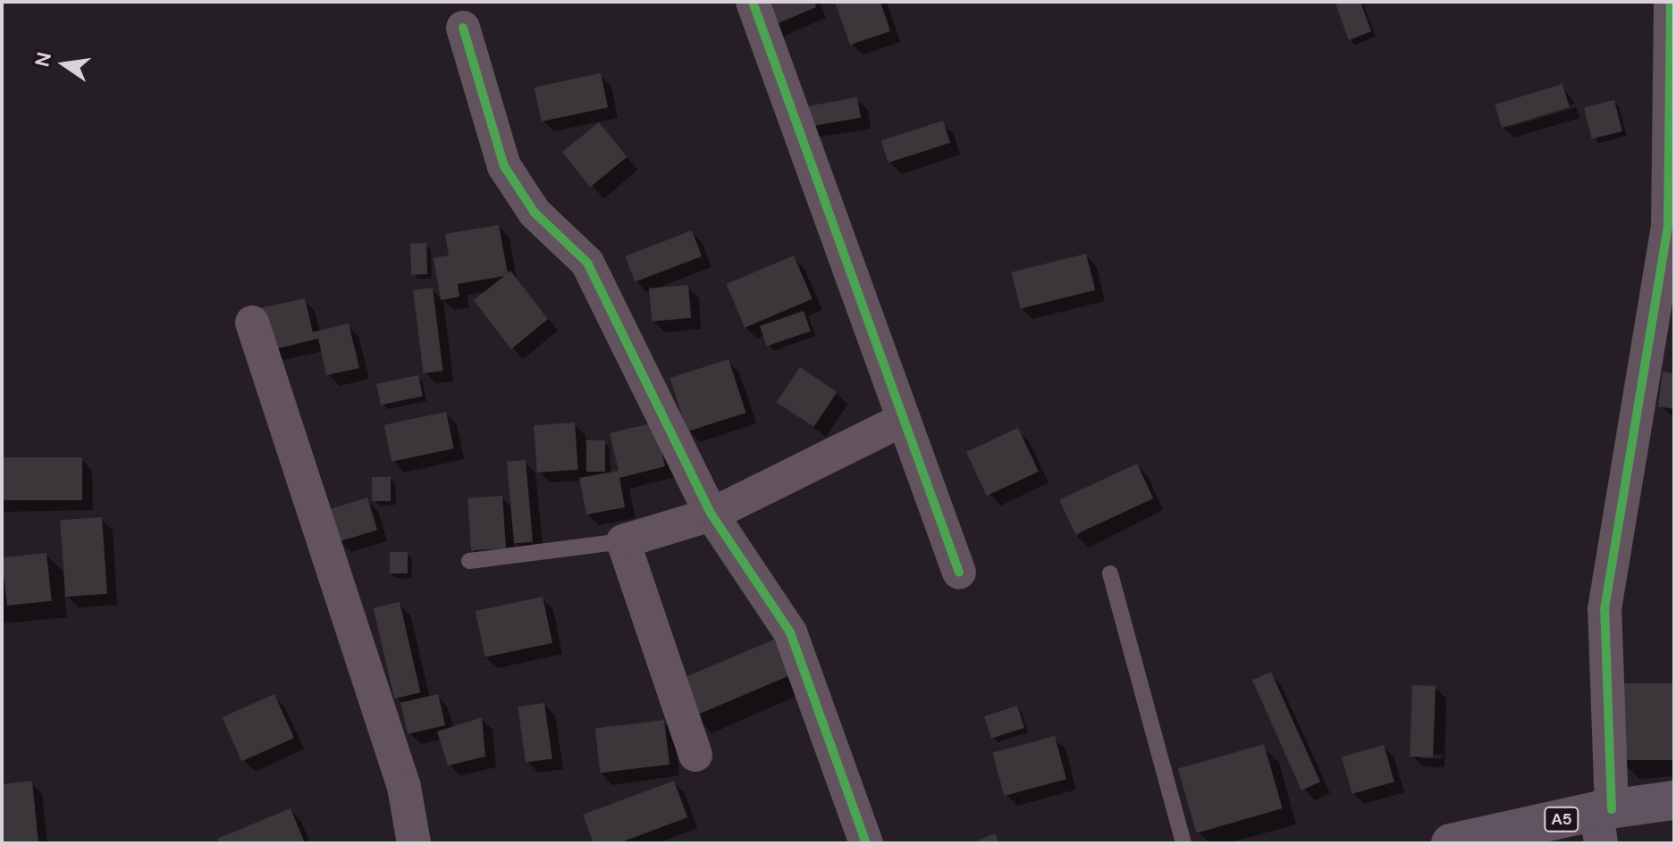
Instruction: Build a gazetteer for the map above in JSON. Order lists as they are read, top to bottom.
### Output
{
  "streets": {
    "main road": ["A5"]
  },
  "north": "left"
}
